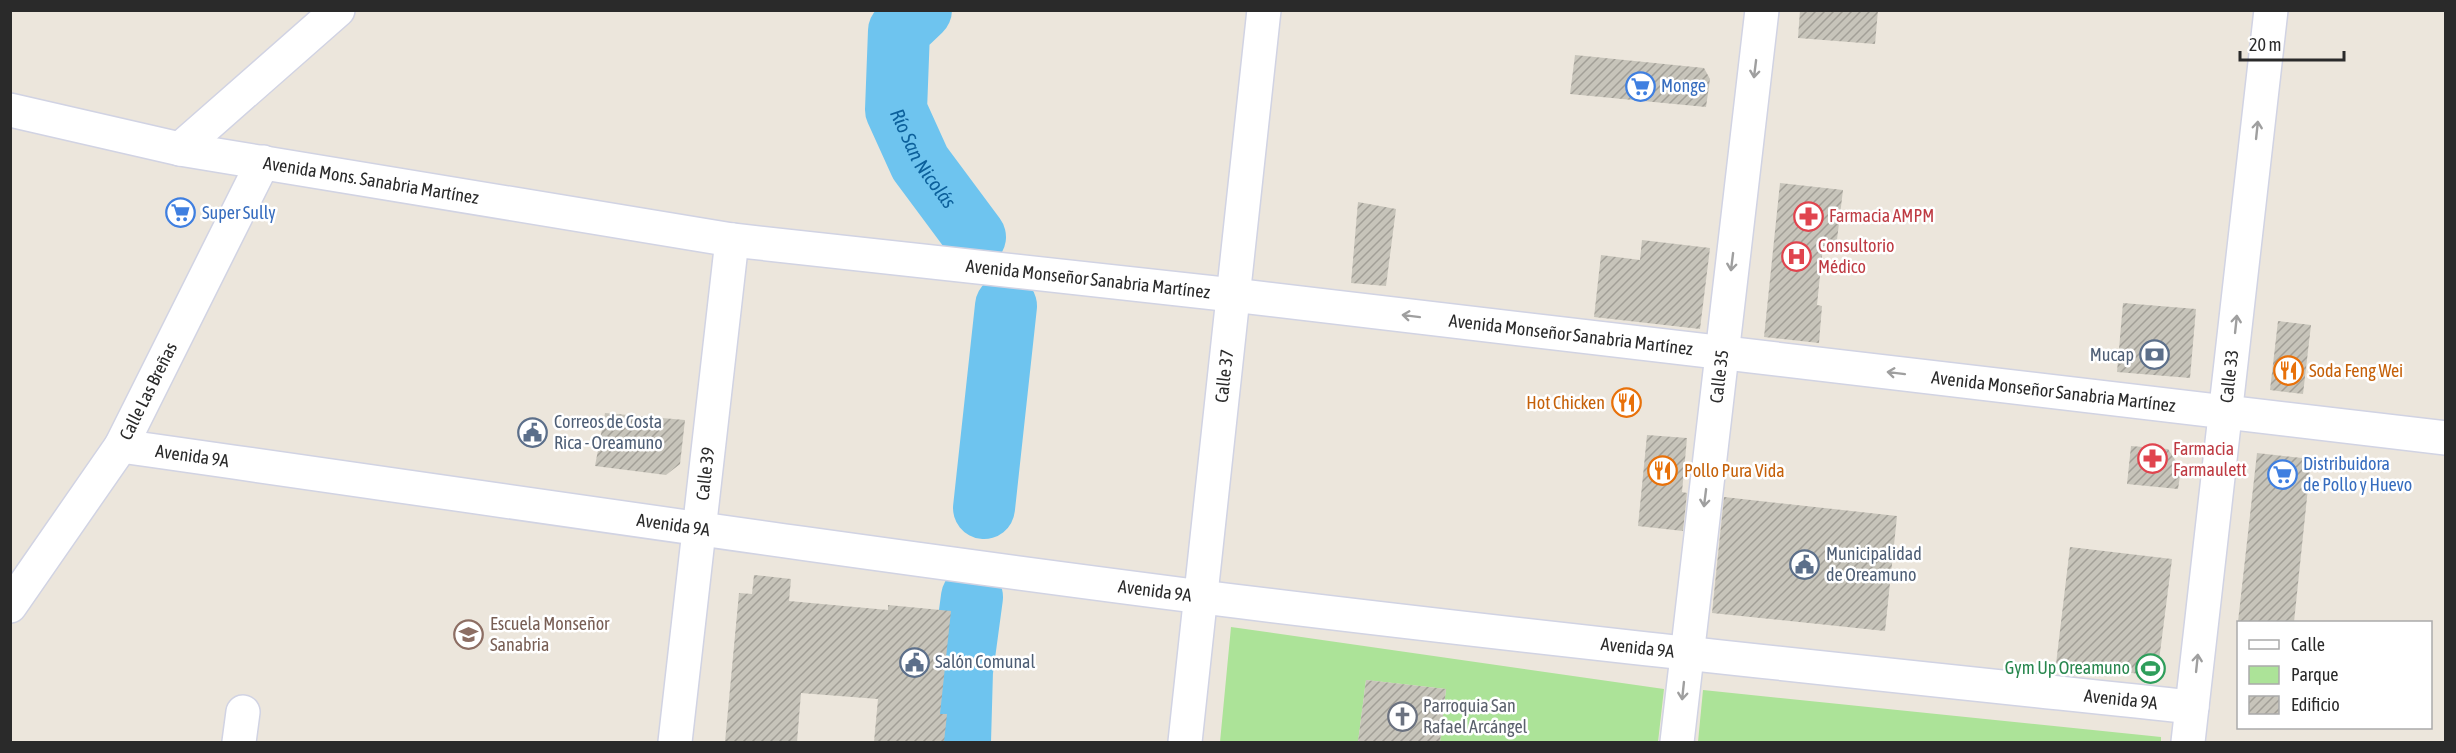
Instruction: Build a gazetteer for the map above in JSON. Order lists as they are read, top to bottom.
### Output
{
  "streets": {
    "street": [
      "Avenida Mons. Sanabria Martínez",
      "Avenida Monseñor Sanabria Martínez",
      "Calle 37",
      "Calle 35",
      "Calle 33",
      "Calle Las Breñas",
      "Avenida 9A",
      "Calle 39"
    ]
  },
  "crossings": [
    ["Avenida Mons. Sanabria Martínez", "Avenida Monseñor Sanabria Martínez"],
    ["Avenida Mons. Sanabria Martínez", "Calle Las Breñas"],
    ["Avenida Mons. Sanabria Martínez", "Calle 39"],
    ["Avenida Monseñor Sanabria Martínez", "Calle 37"],
    ["Avenida Monseñor Sanabria Martínez", "Calle 35"],
    ["Avenida Monseñor Sanabria Martínez", "Calle 33"],
    ["Avenida Monseñor Sanabria Martínez", "Calle 39"],
    ["Calle 37", "Avenida 9A"],
    ["Calle 35", "Avenida 9A"],
    ["Calle 33", "Avenida 9A"],
    ["Calle Las Breñas", "Avenida 9A"],
    ["Avenida 9A", "Calle 39"]
  ],
  "one_way": ["Avenida Monseñor Sanabria Martínez", "Calle 35", "Calle 33"],
  "water": ["Río San Nicolás"],
  "places": {
    "supermarket": ["Monge", "Super Sully", "Distribuidora de Pollo y Huevo"],
    "pharmacy": ["Farmacia AMPM", "Farmacia Farmaulett"],
    "hospital": ["Consultorio Médico"],
    "bank": ["Mucap"],
    "restaurant": ["Soda Feng Wei", "Hot Chicken", "Pollo Pura Vida"],
    "public building": ["Correos de Costa Rica - Oreamuno", "Municipalidad de Oreamuno", "Salón Comunal"],
    "school or university": ["Escuela Monseñor Sanabria"],
    "sports": ["Gym Up Oreamuno"],
    "church": ["Parroquia San Rafael Arcángel"]
  },
  "legend": ["Calle", "Parque", "Edificio"],
  "scale_bar": "20 m"
}
